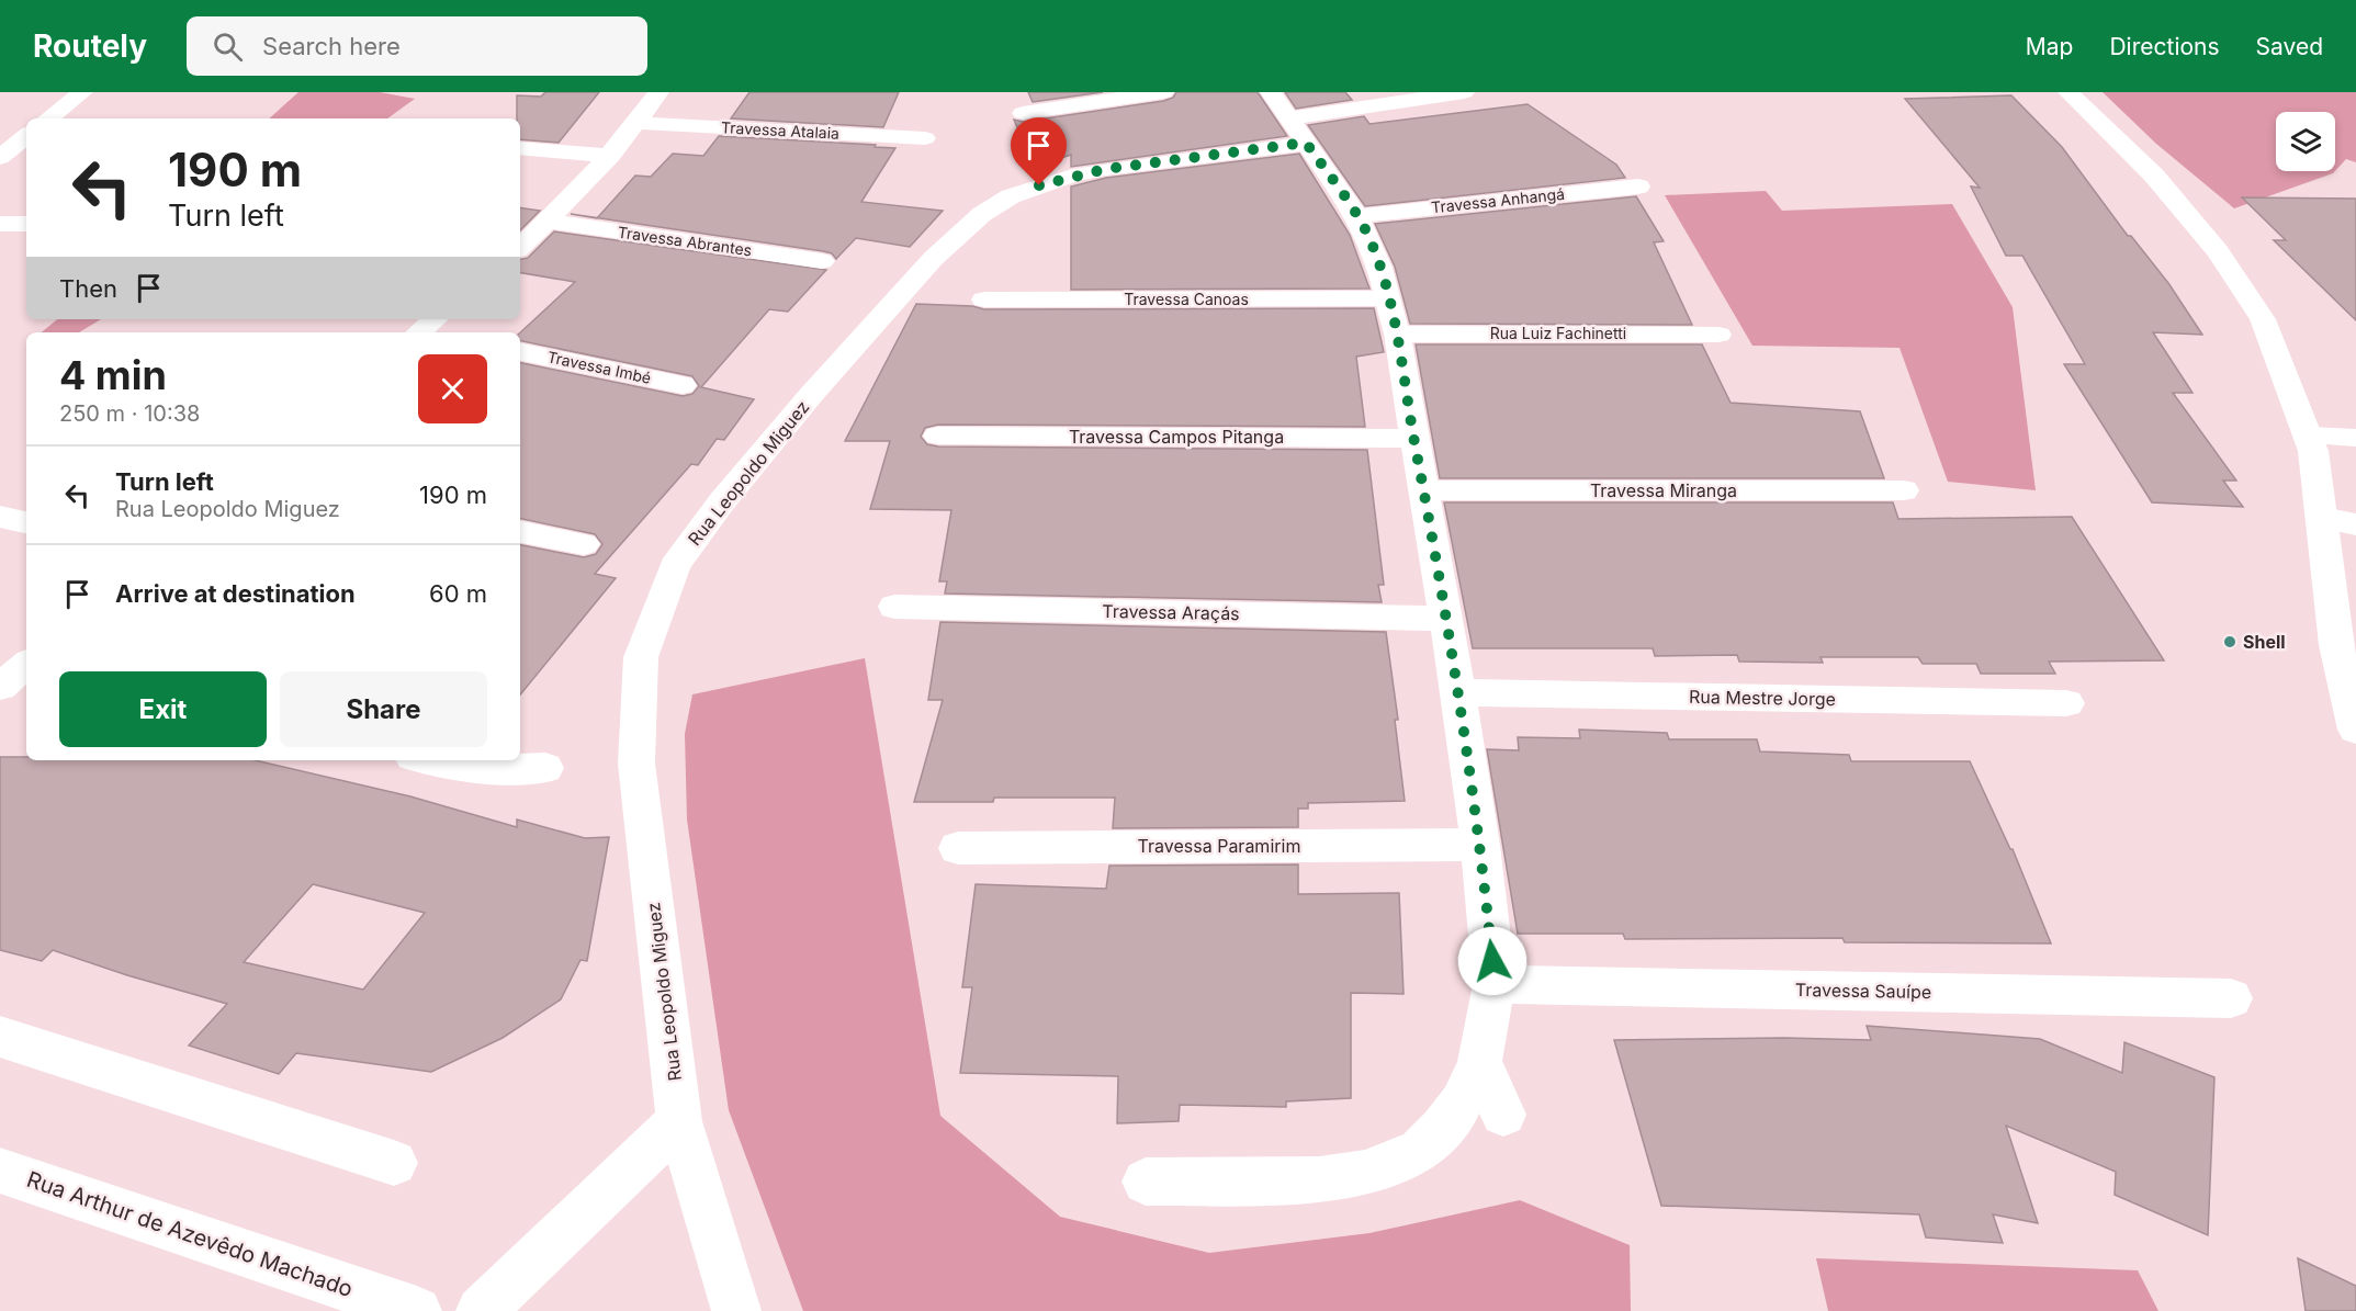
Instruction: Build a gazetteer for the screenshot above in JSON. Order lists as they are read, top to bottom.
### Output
{
  "streets": {
    "street": [
      "Travessa Atalaia",
      "Travessa Anhangá",
      "Travessa Abrantes",
      "Travessa Canoas",
      "Rua Luiz Fachinetti",
      "Travessa Imbé",
      "Travessa Campos Pitanga",
      "Rua Leopoldo Miguez",
      "Travessa Miranga",
      "Travessa Araçás",
      "Rua Mestre Jorge",
      "Travessa Paramirim",
      "Travessa Sauípe",
      "Rua Arthur de Azevêdo Machado"
    ]
  },
  "places": ["Shell"],
  "page": {
    "header": "Routely",
    "search": "Search here",
    "nav": ["Map", "Directions", "Saved"],
    "turn": ["190 m", "Turn left"],
    "then": "Then",
    "heading": ["4 min", "250 m · 10:38"],
    "list": [
      {
        "name": "Turn left",
        "note": "Rua Leopoldo Miguez",
        "value": "190 m"
      },
      {
        "name": "Arrive at destination",
        "value": "60 m"
      }
    ],
    "buttons": ["Exit", "Share"]
  }
}
